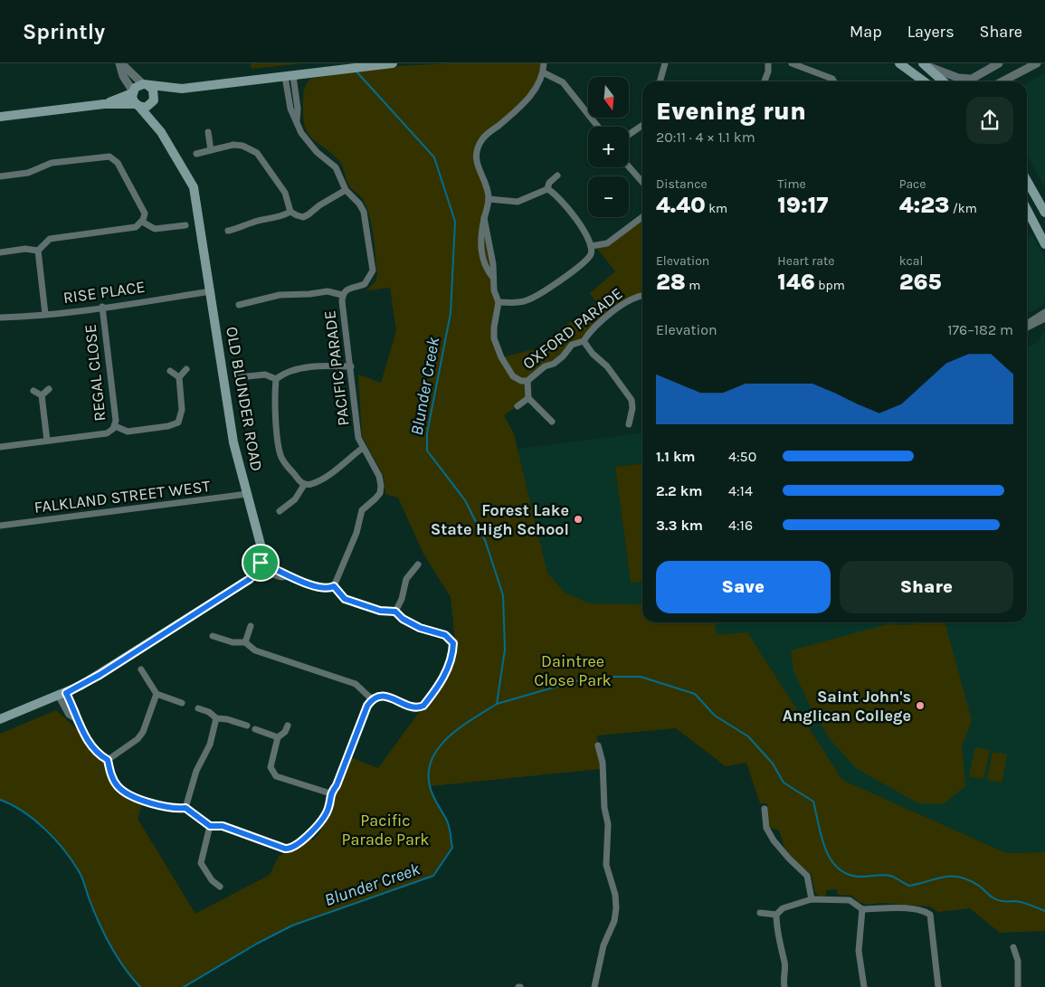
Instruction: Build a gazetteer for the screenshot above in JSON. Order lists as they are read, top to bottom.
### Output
{
  "streets": {
    "main road": ["OLD BLUNDER ROAD"],
    "street": [
      "RISE PLACE",
      "OXFORD PARADE",
      "PACIFIC PARADE",
      "REGAL CLOSE",
      "FALKLAND STREET WEST"
    ]
  },
  "crossings": [
    ["RISE PLACE", "REGAL CLOSE"],
    ["RISE PLACE", "OLD BLUNDER ROAD"],
    ["OLD BLUNDER ROAD", "FALKLAND STREET WEST"]
  ],
  "water": ["Blunder Creek"],
  "parks": ["Daintree Close Park", "Pacific Parade Park"],
  "places": ["Forest Lake State High School", "Saint John's Anglican College"],
  "north": "bottom",
  "page": {
    "header": "Sprintly",
    "nav": ["Map", "Layers", "Share"],
    "map_buttons": ["+", "−"],
    "heading": ["Evening run", "20:11 · 4 × 1.1 km"],
    "stats": [
      ["Distance", "4.40 km"],
      ["Time", "19:17"],
      ["Pace", "4:23 /km"],
      ["Elevation", "28 m"],
      ["Heart rate", "146 bpm"],
      ["kcal", "265"]
    ],
    "chart": ["Elevation", "176–182 m"],
    "list": [
      {
        "name": "1.1 km",
        "note": "4:50"
      },
      {
        "name": "2.2 km",
        "note": "4:14"
      },
      {
        "name": "3.3 km",
        "note": "4:16"
      }
    ],
    "buttons": ["Save", "Share"]
  }
}
